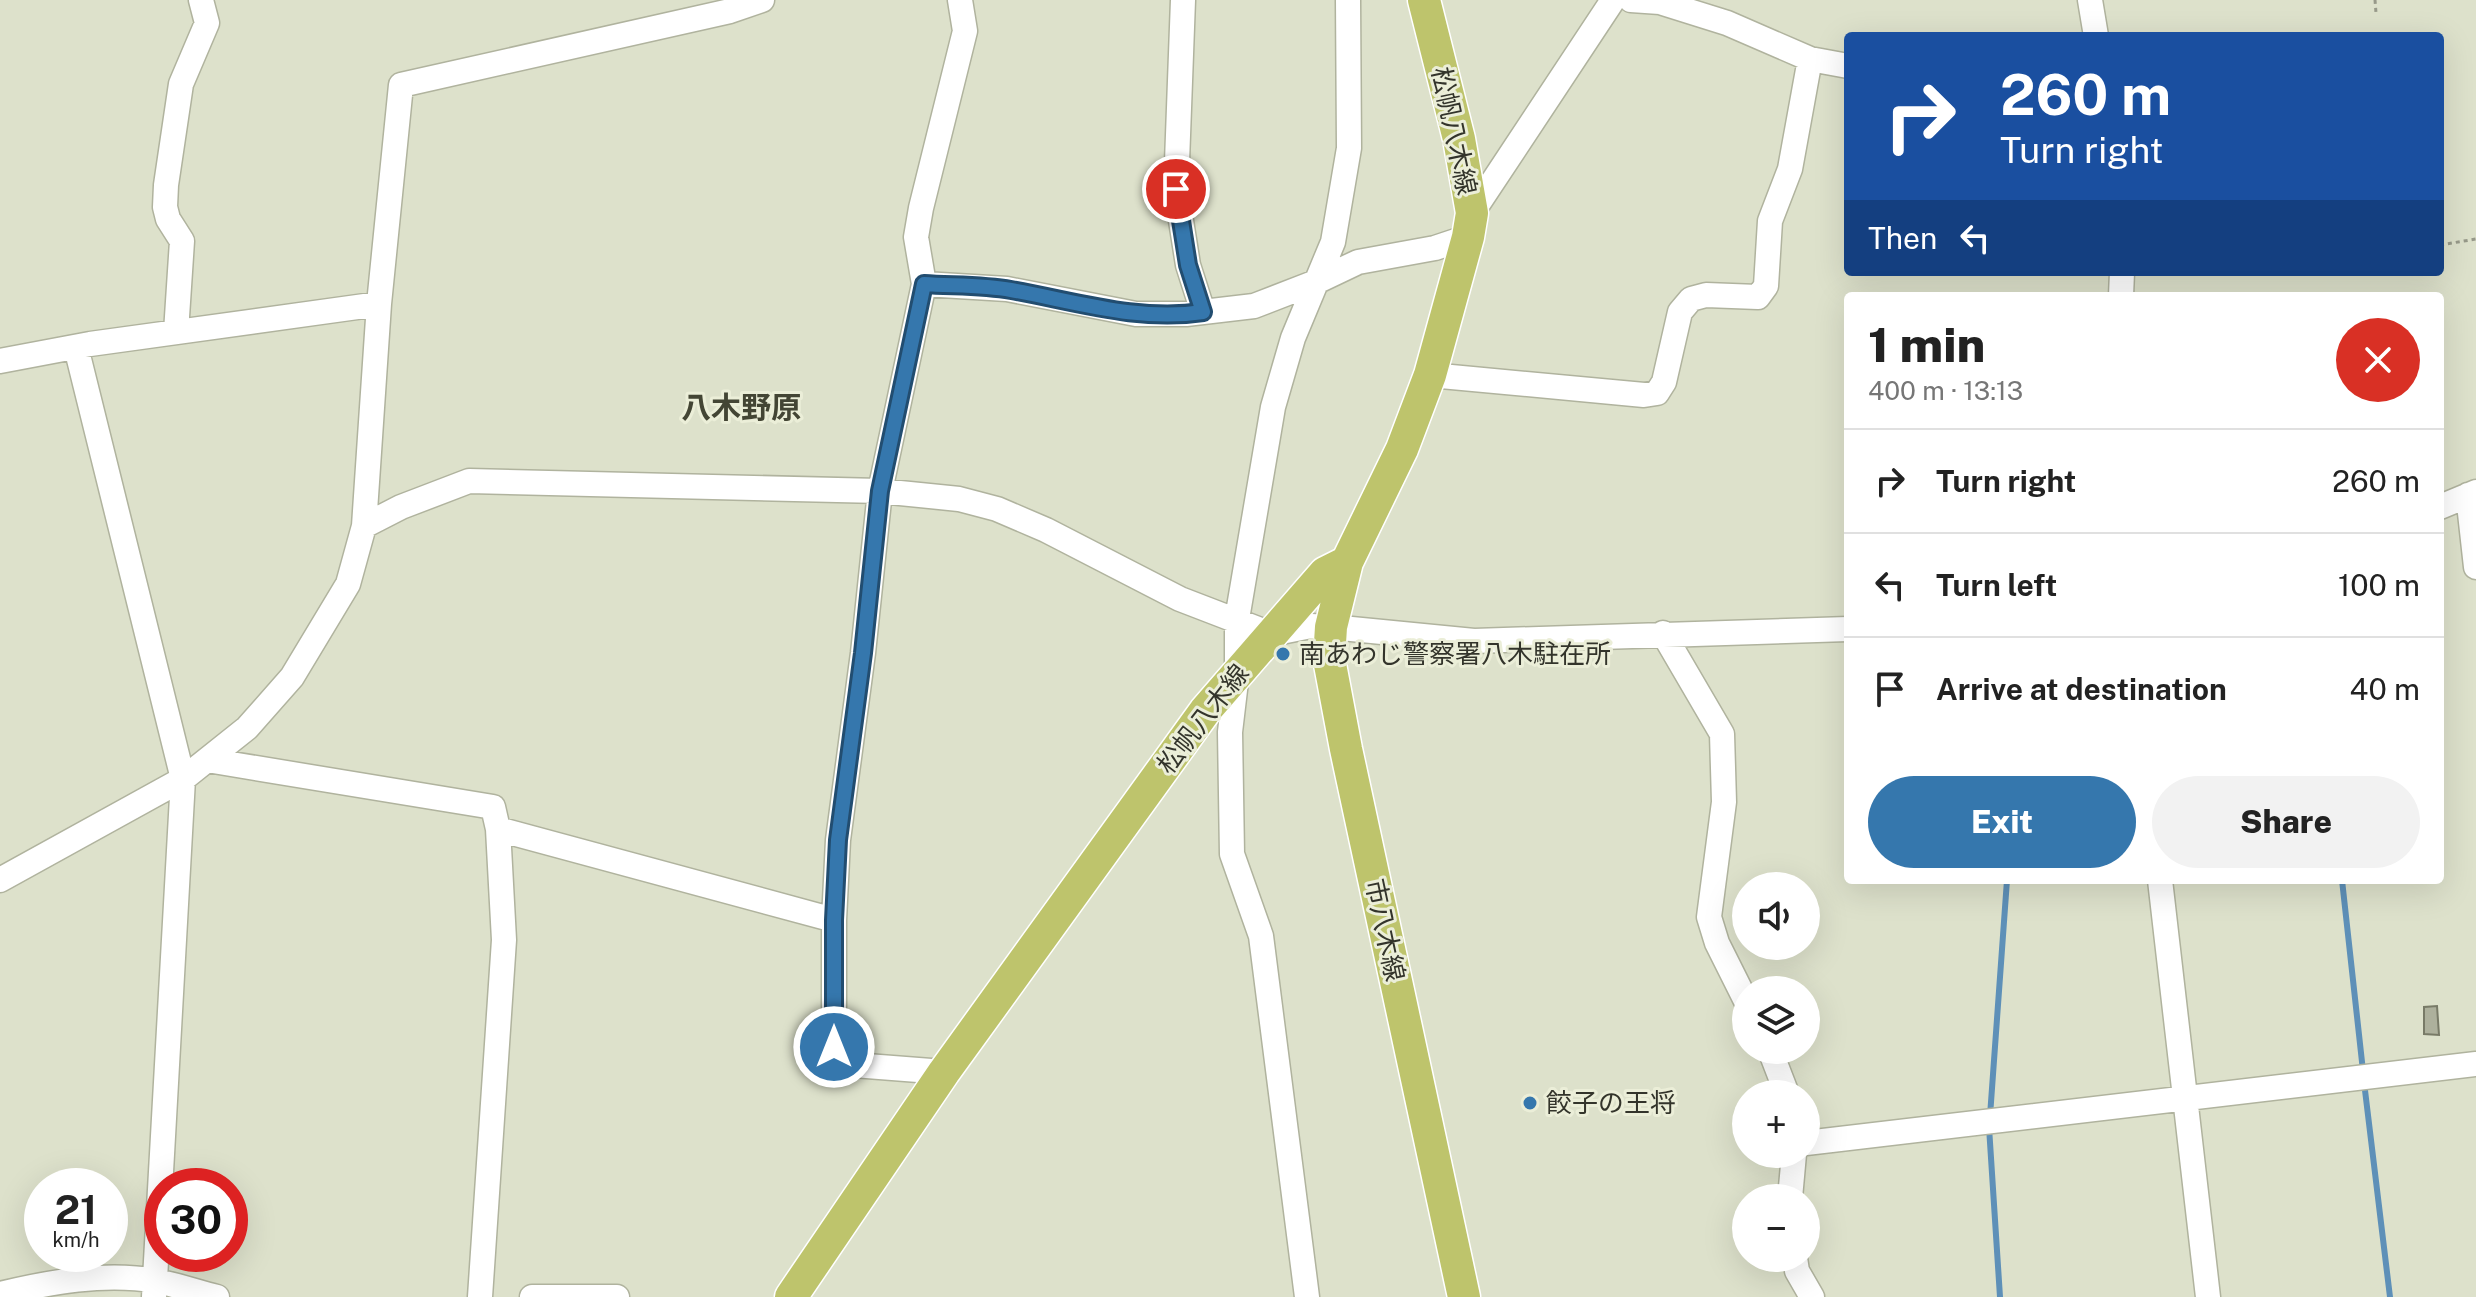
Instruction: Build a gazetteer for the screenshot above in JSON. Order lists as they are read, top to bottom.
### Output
{
  "streets": {
    "main road": ["松帆八木線", "市八木線"]
  },
  "crossings": [
    ["松帆八木線", "市八木線"]
  ],
  "districts": ["八木野原"],
  "places": ["南あわじ警察署八木駐在所", "餃子の王将"],
  "page": {
    "turn": ["260 m", "Turn right"],
    "then": "Then",
    "heading": ["1 min", "400 m · 13:13"],
    "list": [
      {
        "name": "Turn right",
        "value": "260 m"
      },
      {
        "name": "Turn left",
        "value": "100 m"
      },
      {
        "name": "Arrive at destination",
        "value": "40 m"
      }
    ],
    "buttons": ["Exit", "Share"],
    "map_buttons": ["+", "−"],
    "speed": "21 km/h",
    "limit": "30"
  }
}
